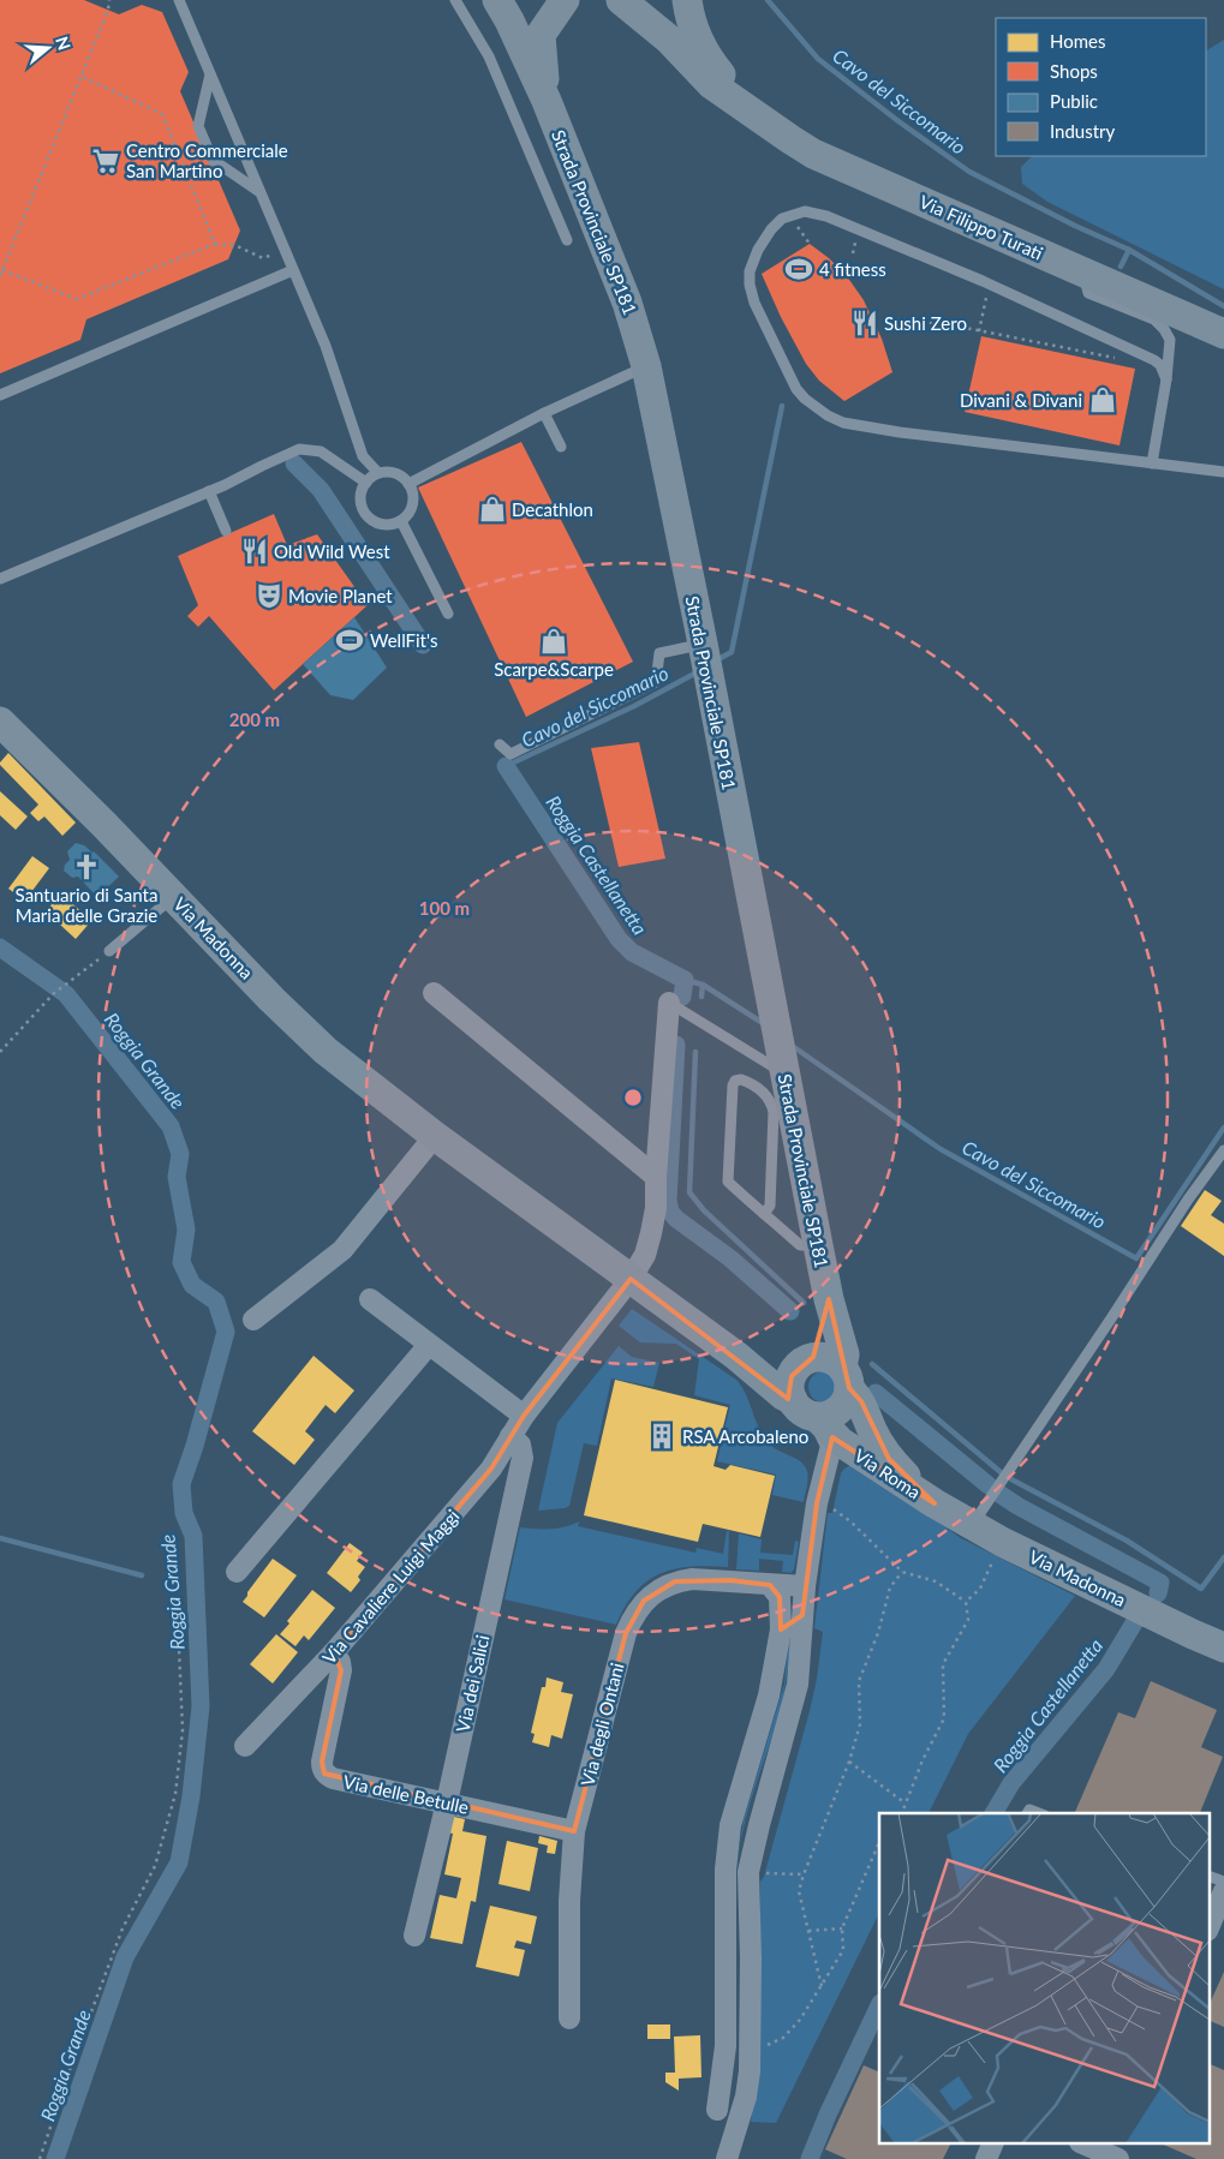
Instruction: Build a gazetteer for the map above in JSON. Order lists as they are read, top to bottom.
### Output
{
  "streets": {
    "street": [
      "Strada Provinciale SP181",
      "Via Filippo Turati",
      "Via Madonna",
      "Via Roma",
      "Via Cavaliere Luigi Maggi",
      "Via dei Salici",
      "Via degli Ontani",
      "Via delle Betulle"
    ]
  },
  "crossings": [
    ["Strada Provinciale SP181", "Via Madonna"],
    ["Strada Provinciale SP181", "Via Roma"],
    ["Via Madonna", "Via Roma"],
    ["Via Madonna", "Via Cavaliere Luigi Maggi"],
    ["Via Cavaliere Luigi Maggi", "Via dei Salici"],
    ["Via Cavaliere Luigi Maggi", "Via delle Betulle"],
    ["Via dei Salici", "Via delle Betulle"],
    ["Via degli Ontani", "Via delle Betulle"]
  ],
  "water": ["Cavo del Siccomario", "Roggia Castellanetta", "Roggia Grande"],
  "places": {
    "supermarket": ["Centro Commerciale San Martino"],
    "sports": ["4 fitness", "WellFit's"],
    "restaurant": ["Sushi Zero", "Old Wild West"],
    "shop": ["Divani & Divani", "Decathlon", "Scarpe&Scarpe"],
    "theatre": ["Movie Planet"],
    "church": ["Santuario di Santa Maria delle Grazie"],
    "building": ["RSA Arcobaleno"]
  },
  "legend": [
    "Homes",
    "Shops",
    "Public",
    "Industry"
  ],
  "north": "right",
  "rings": ["200 m", "100 m"]
}
